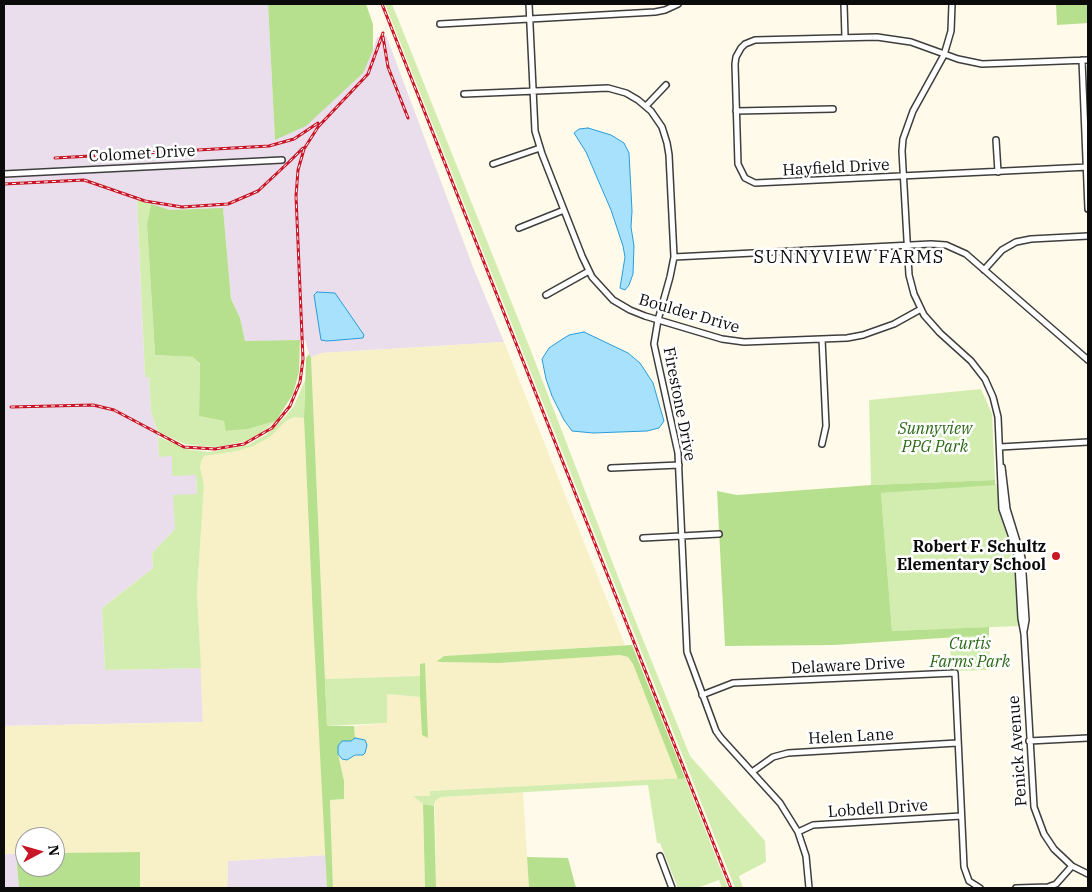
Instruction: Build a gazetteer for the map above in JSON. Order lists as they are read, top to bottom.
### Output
{
  "streets": {
    "street": [
      "Colomet Drive",
      "Hayfield Drive",
      "Boulder Drive",
      "Firestone Drive",
      "Delaware Drive",
      "Helen Lane",
      "Penick Avenue",
      "Lobdell Drive"
    ]
  },
  "crossings": [
    ["Boulder Drive", "Firestone Drive"],
    ["Boulder Drive", "Penick Avenue"],
    ["Firestone Drive", "Delaware Drive"],
    ["Firestone Drive", "Helen Lane"],
    ["Firestone Drive", "Lobdell Drive"],
    ["Delaware Drive", "Helen Lane"],
    ["Delaware Drive", "Lobdell Drive"]
  ],
  "districts": ["SUNNYVIEW FARMS"],
  "parks": ["Sunnyview PPG Park", "Curtis Farms Park"],
  "places": ["Robert F. Schultz Elementary School"],
  "north": "right"
}
